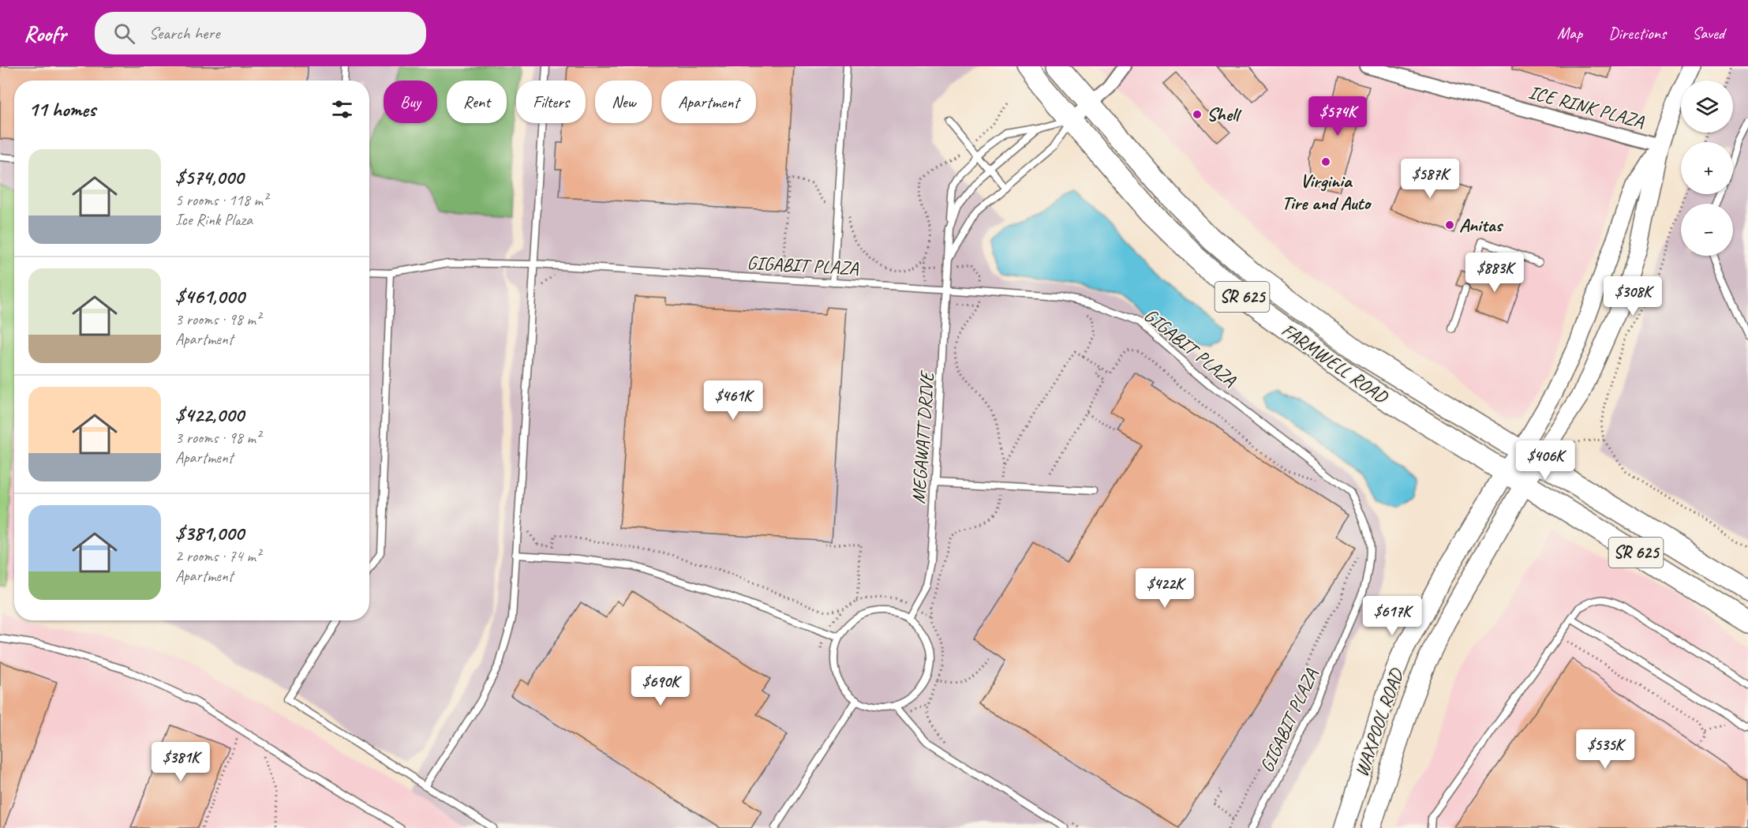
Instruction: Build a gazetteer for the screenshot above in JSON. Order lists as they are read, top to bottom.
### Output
{
  "streets": {
    "main road": ["SR 625", "FARMWELL ROAD", "WAXPOOL ROAD"],
    "street": ["ICE RINK PLAZA"],
    "lane": ["GIGABIT PLAZA", "MEGAWATT DRIVE"]
  },
  "crossings": [
    ["GIGABIT PLAZA", "MEGAWATT DRIVE"],
    ["SR 625", "FARMWELL ROAD"],
    ["SR 625", "WAXPOOL ROAD"],
    ["FARMWELL ROAD", "WAXPOOL ROAD"]
  ],
  "places": ["Shell", "Virginia Tire and Auto", "Anitas"],
  "page": {
    "header": "Roofr",
    "search": "Search here",
    "nav": ["Map", "Directions", "Saved"],
    "map_buttons": ["+", "−"],
    "chip": [
      "Buy",
      "Rent",
      "Filters",
      "New",
      "Apartment"
    ],
    "heading": "11 homes",
    "price": [
      "$574K",
      "$587K",
      "$883K",
      "$308K",
      "$461K",
      "$406K",
      "$422K",
      "$617K",
      "$690K",
      "$535K",
      "$381K"
    ],
    "list": [
      {
        "name": "$574,000",
        "note": "5 rooms · 118 m² · Ice Rink Plaza"
      },
      {
        "name": "$461,000",
        "note": "3 rooms · 98 m² · Apartment"
      },
      {
        "name": "$422,000",
        "note": "3 rooms · 98 m² · Apartment"
      },
      {
        "name": "$381,000",
        "note": "2 rooms · 74 m² · Apartment"
      }
    ]
  }
}
